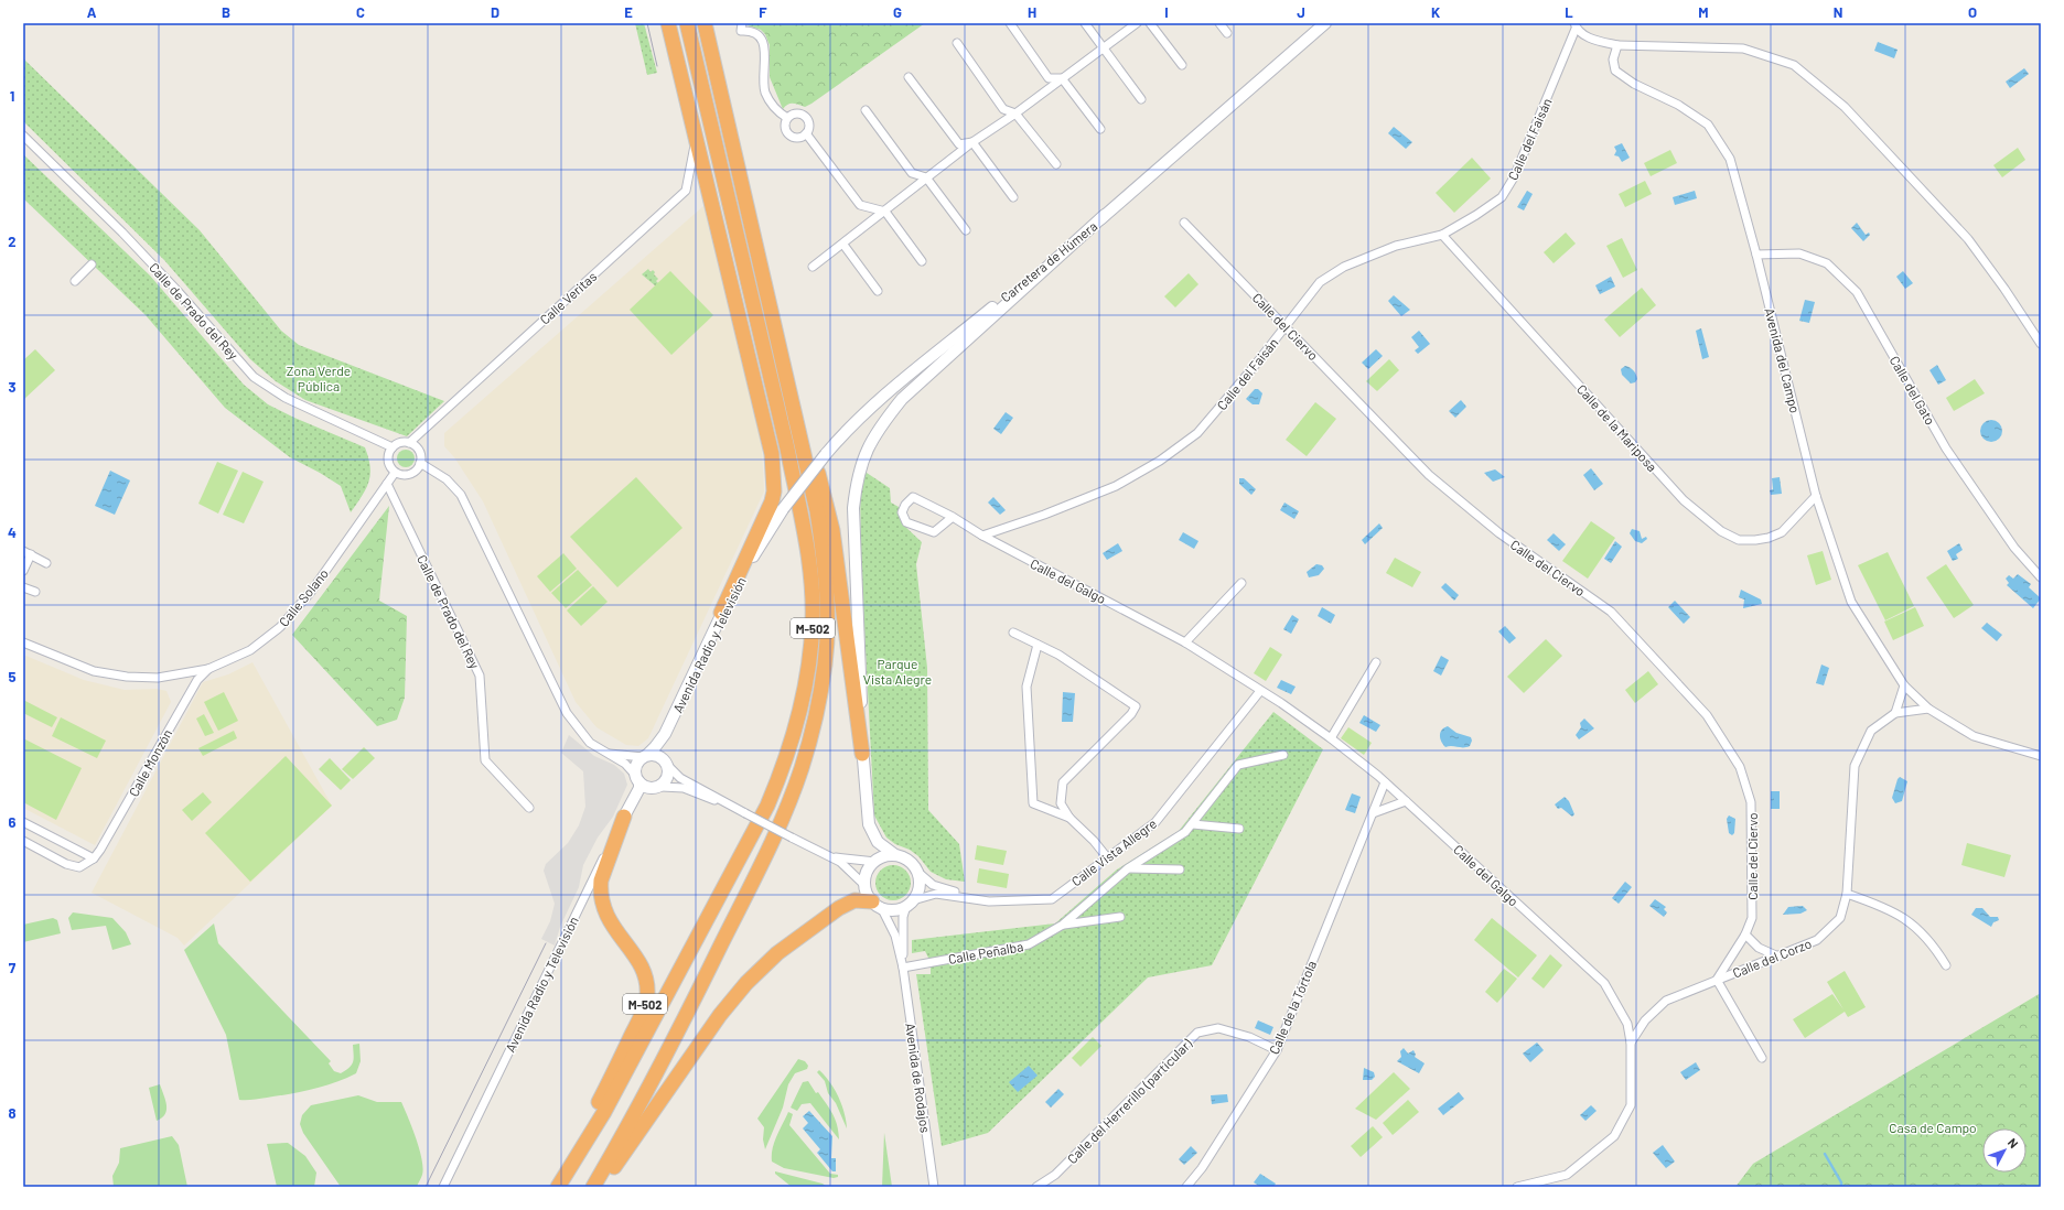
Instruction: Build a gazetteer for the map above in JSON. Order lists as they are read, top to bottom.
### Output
{
  "streets": {
    "highway": ["M-502"],
    "main road": ["Carretera de Húmera", "Avenida Radio y Televisión"],
    "street": [
      "Calle del Faisán",
      "Calle Veritas",
      "Calle de Prado del Rey",
      "Calle del Ciervo",
      "Avenida del Campo",
      "Calle del Gato",
      "Calle de la Mariposa",
      "Calle del Galgo",
      "Calle Solano",
      "Calle Monzón",
      "Calle Vista Allegre",
      "Calle Peñalba",
      "Calle del Corzo",
      "Calle de la Tórtola",
      "Avenida de Rodajos",
      "Calle del Herrerillo (particular)"
    ]
  },
  "crossings": [
    ["Calle del Faisán", "Calle del Ciervo"],
    ["Calle del Faisán", "Calle de la Mariposa"],
    ["Calle del Faisán", "Calle del Galgo"],
    ["Carretera de Húmera", "Avenida Radio y Televisión"],
    ["Calle Veritas", "Calle de Prado del Rey"],
    ["Calle Veritas", "Calle Solano"],
    ["Calle de Prado del Rey", "Calle Solano"],
    ["Calle del Ciervo", "Calle del Corzo"],
    ["Avenida del Campo", "Calle del Gato"],
    ["Avenida del Campo", "Calle de la Mariposa"],
    ["Calle del Galgo", "Calle Vista Allegre"],
    ["Calle del Galgo", "Calle del Corzo"],
    ["Calle del Galgo", "Calle de la Tórtola"],
    ["Calle Solano", "Calle Monzón"],
    ["M-502", "Avenida Radio y Televisión"],
    ["Calle Vista Allegre", "Avenida de Rodajos"],
    ["Calle Peñalba", "Avenida de Rodajos"],
    ["Calle de la Tórtola", "Calle del Herrerillo (particular)"]
  ],
  "parks": ["Zona Verde Pública", "Parque Vista Alegre", "Casa de Campo"],
  "north": "top right",
  "grid": {
    "columns": [
      "A",
      "B",
      "C",
      "D",
      "E",
      "F",
      "G",
      "H",
      "I",
      "J",
      "K",
      "L",
      "M",
      "N",
      "O"
    ],
    "rows": [
      "1",
      "2",
      "3",
      "4",
      "5",
      "6",
      "7",
      "8"
    ]
  }
}
